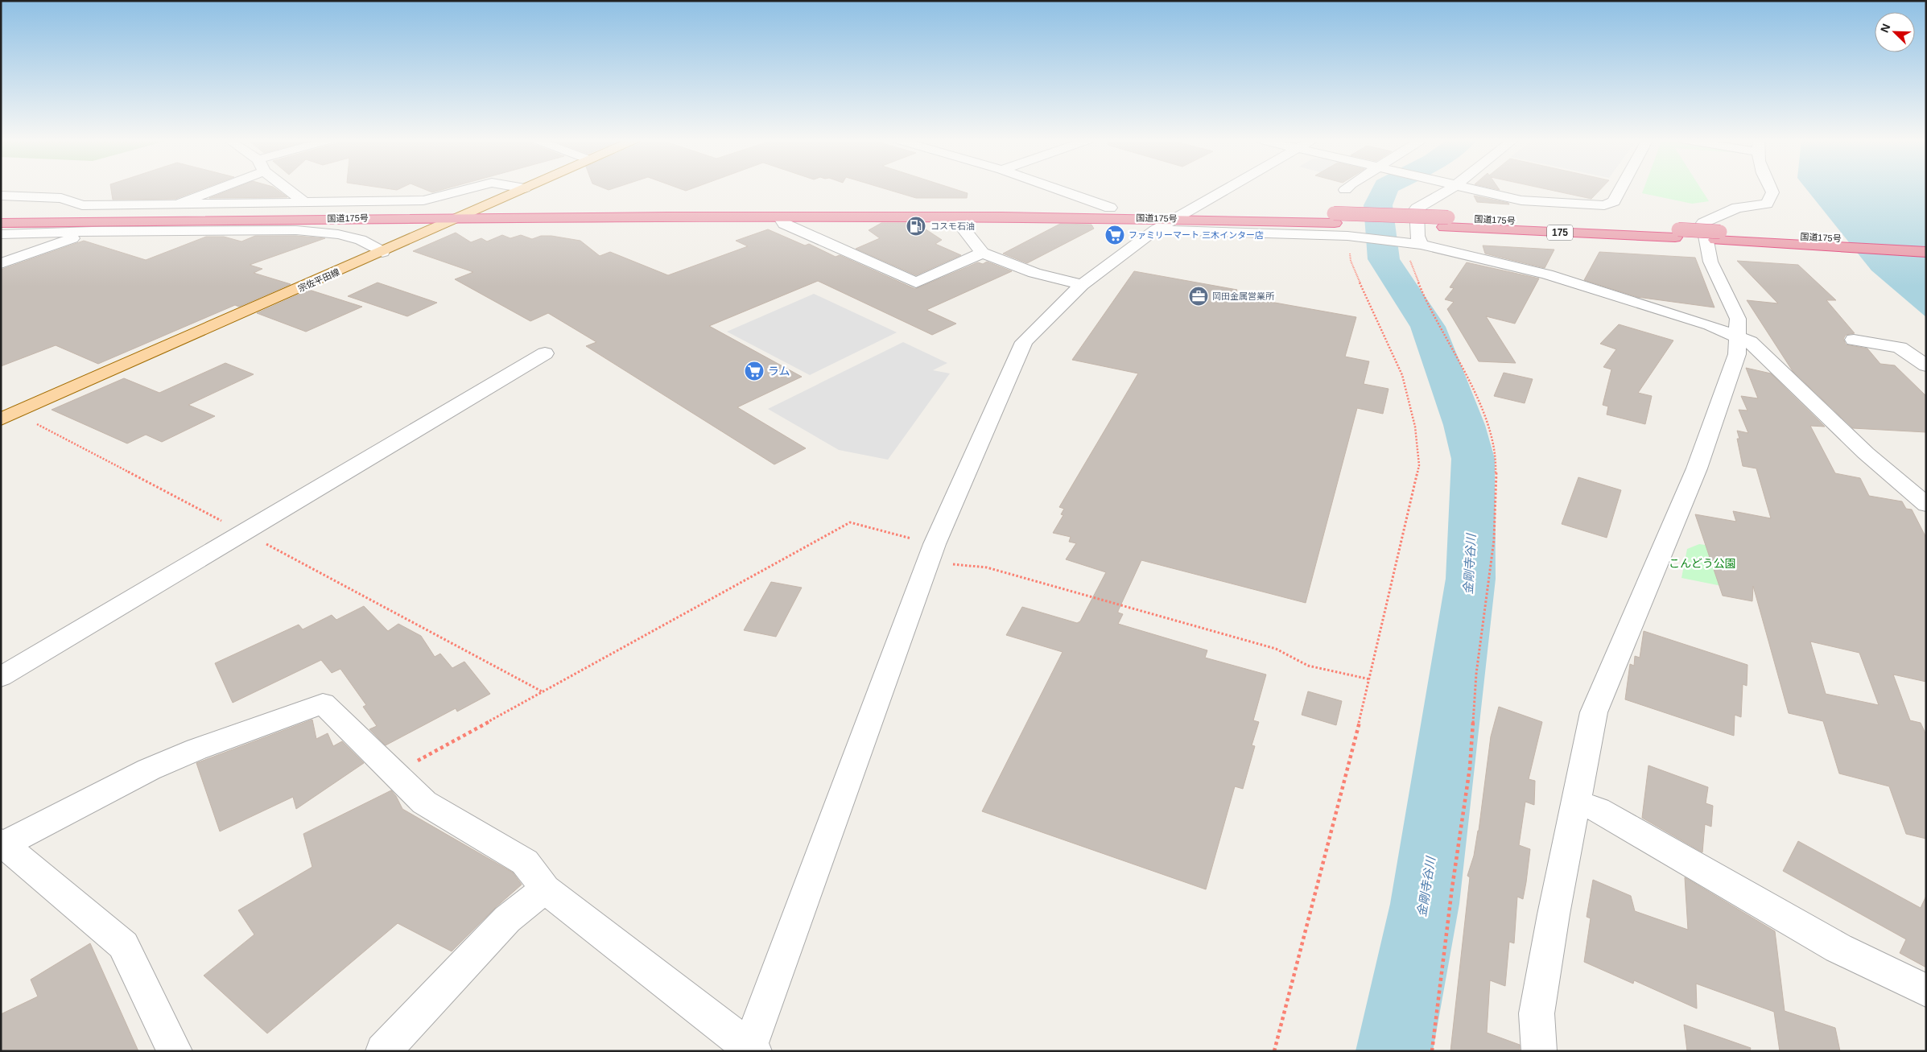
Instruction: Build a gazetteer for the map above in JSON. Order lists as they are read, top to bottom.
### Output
{
  "streets": {
    "highway": ["国道175号", "175"],
    "main road": ["宗佐平田線"]
  },
  "crossings": [
    ["国道175号", "宗佐平田線"]
  ],
  "water": ["金剛寺谷川"],
  "parks": ["こんどう公園"],
  "places": {
    "fuel station": ["コスモ石油"],
    "supermarket": ["ファミリーマート 三木インター店", "ラム"],
    "office": ["岡田金属営業所"]
  },
  "north": "top left"
}
